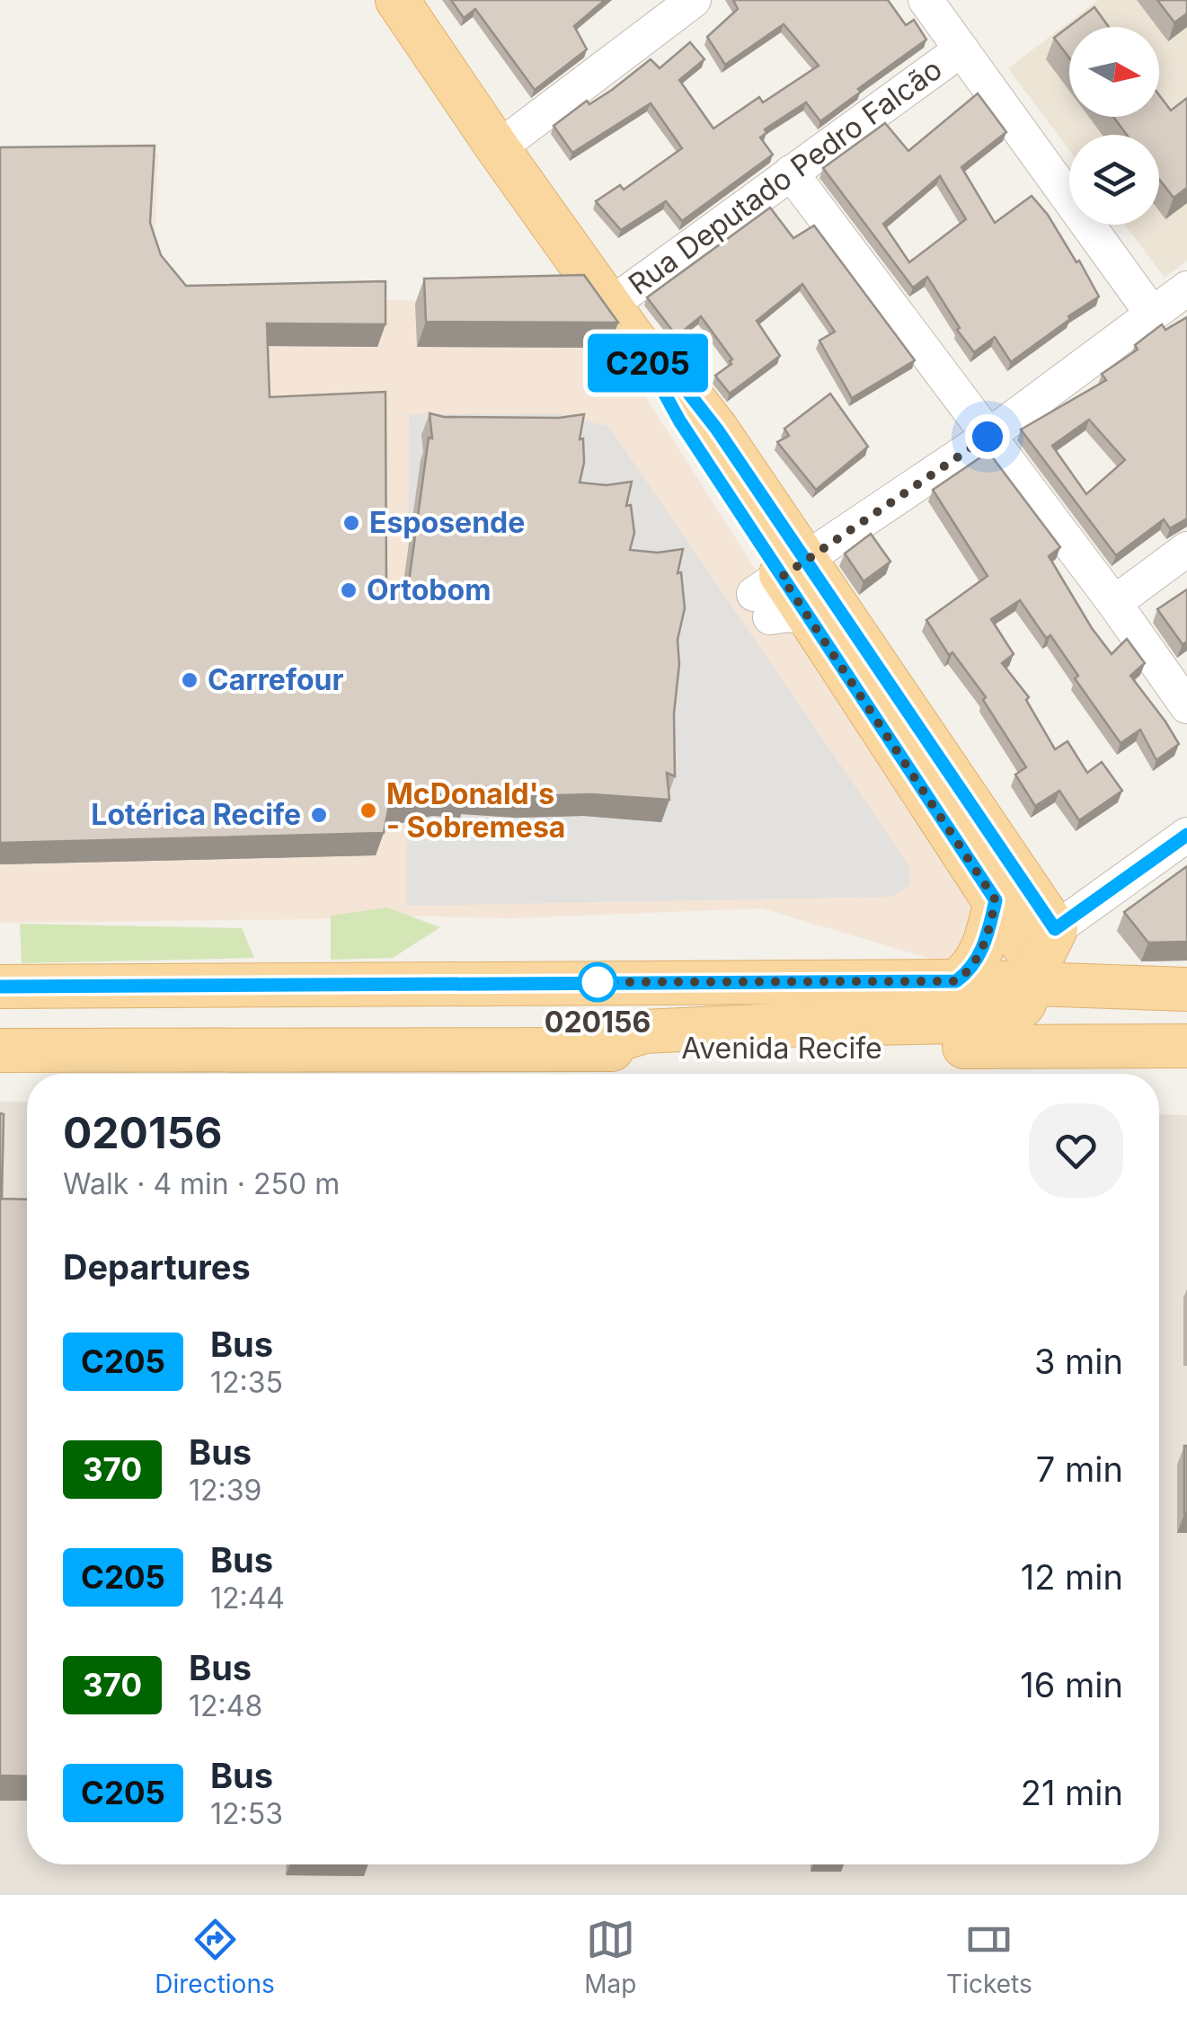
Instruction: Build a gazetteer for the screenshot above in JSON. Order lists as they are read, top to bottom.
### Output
{
  "streets": {
    "main road": ["Avenida Recife"],
    "street": ["Rua Deputado Pedro Falcão"]
  },
  "places": [
    "Esposende",
    "Ortobom",
    "Carrefour",
    "McDonald's - Sobremesa",
    "Lotérica Recife",
    "020156"
  ],
  "lines": ["bus line C205"],
  "north": "right",
  "page": {
    "on_map": "C205",
    "heading": [
      ["020156", "Walk · 4 min · 250 m"],
      "Departures"
    ],
    "list": [
      {
        "mark": "C205",
        "name": "Bus",
        "note": "12:35",
        "value": "3 min"
      },
      {
        "mark": "370",
        "name": "Bus",
        "note": "12:39",
        "value": "7 min"
      },
      {
        "mark": "C205",
        "name": "Bus",
        "note": "12:44",
        "value": "12 min"
      },
      {
        "mark": "370",
        "name": "Bus",
        "note": "12:48",
        "value": "16 min"
      },
      {
        "mark": "C205",
        "name": "Bus",
        "note": "12:53",
        "value": "21 min"
      }
    ],
    "tabs": ["Directions", "Map", "Tickets"]
  }
}
